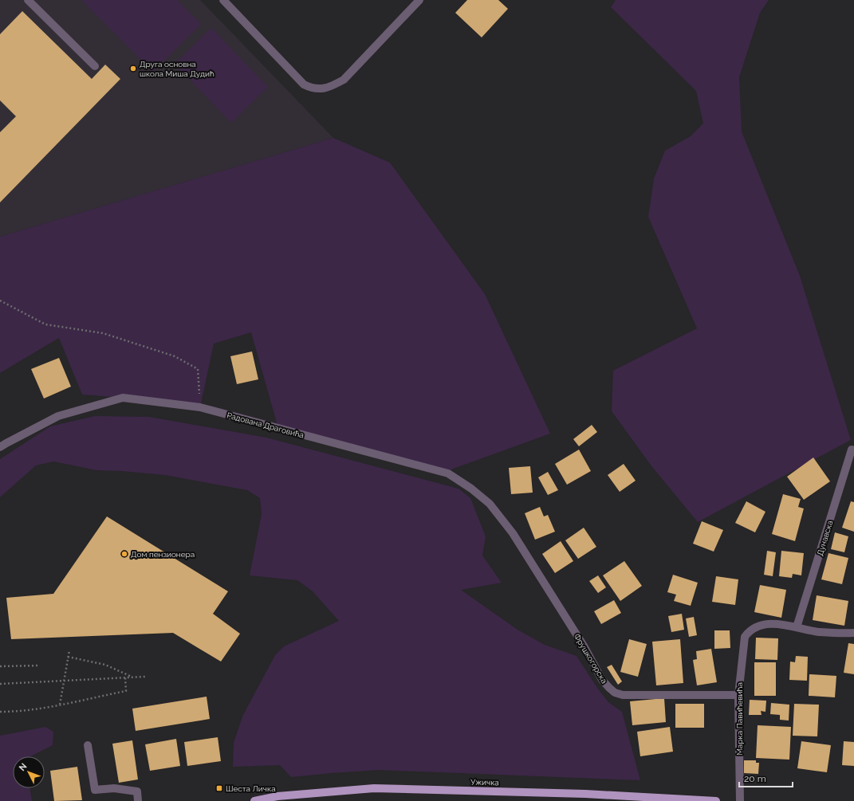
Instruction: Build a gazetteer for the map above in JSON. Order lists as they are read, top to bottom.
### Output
{
  "streets": {
    "main road": ["Ужичка"],
    "street": [
      "Радована Драговића",
      "Дунавска",
      "Фрушкогорска",
      "Марка Павићевића"
    ]
  },
  "crossings": [
    ["Радована Драговића", "Фрушкогорска"],
    ["Дунавска", "Марка Павићевића"],
    ["Фрушкогорска", "Марка Павићевића"]
  ],
  "places": {
    "other": ["Друга основна школа Миша Дудић", "Дом пензионера"],
    "transit": ["Шеста Личка"]
  },
  "scale_bar": "20 m",
  "north": "top left"
}
